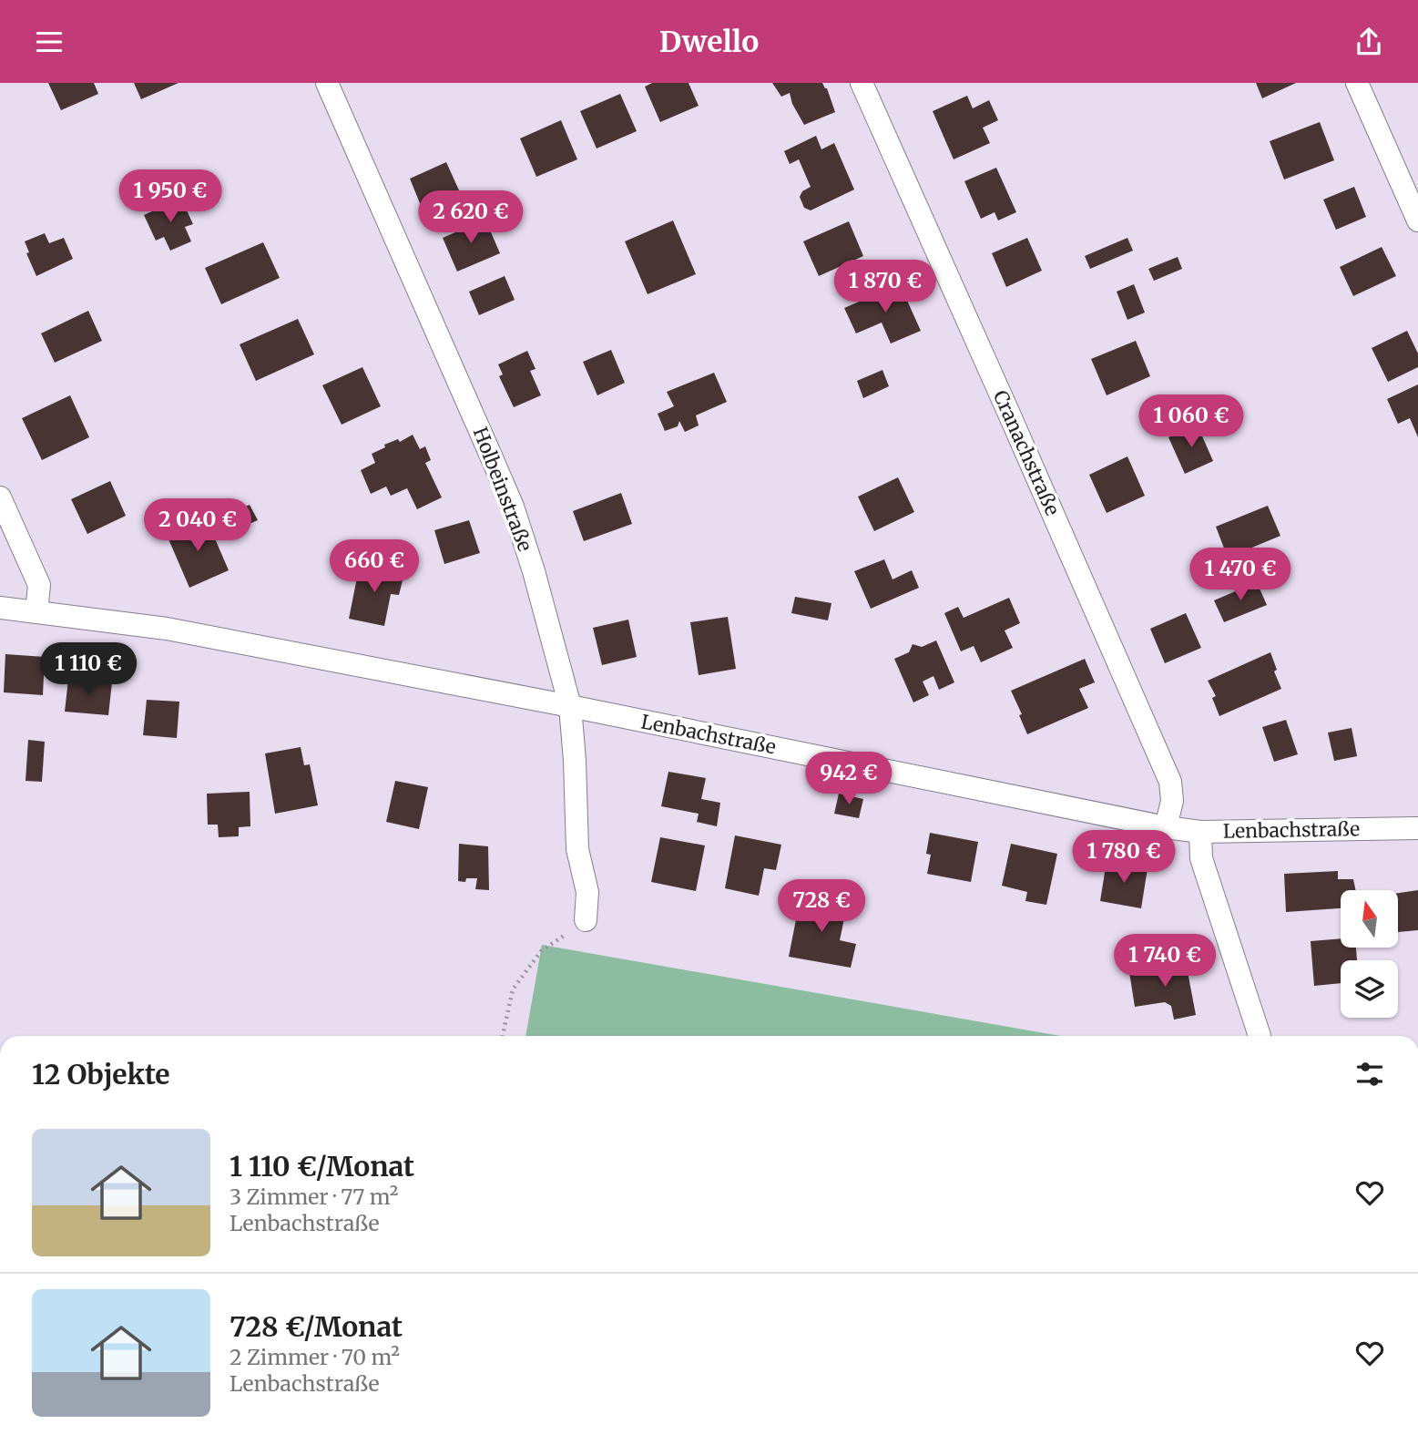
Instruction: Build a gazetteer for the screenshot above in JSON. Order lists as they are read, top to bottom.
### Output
{
  "streets": {
    "street": ["Cranachstraße", "Holbeinstraße", "Lenbachstraße"]
  },
  "crossings": [
    ["Cranachstraße", "Lenbachstraße"],
    ["Holbeinstraße", "Lenbachstraße"]
  ],
  "north": "top",
  "page": {
    "header": "Dwello",
    "price": [
      "1 950 €",
      "2 620 €",
      "1 870 €",
      "1 060 €",
      "2 040 €",
      "660 €",
      "1 470 €",
      "1 110 €",
      "942 €",
      "1 780 €",
      "728 €",
      "1 740 €"
    ],
    "heading": "12 Objekte",
    "list": [
      {
        "name": "1 110 €/Monat",
        "note": "3 Zimmer · 77 m² · Lenbachstraße"
      },
      {
        "name": "728 €/Monat",
        "note": "2 Zimmer · 70 m² · Lenbachstraße"
      }
    ]
  }
}
